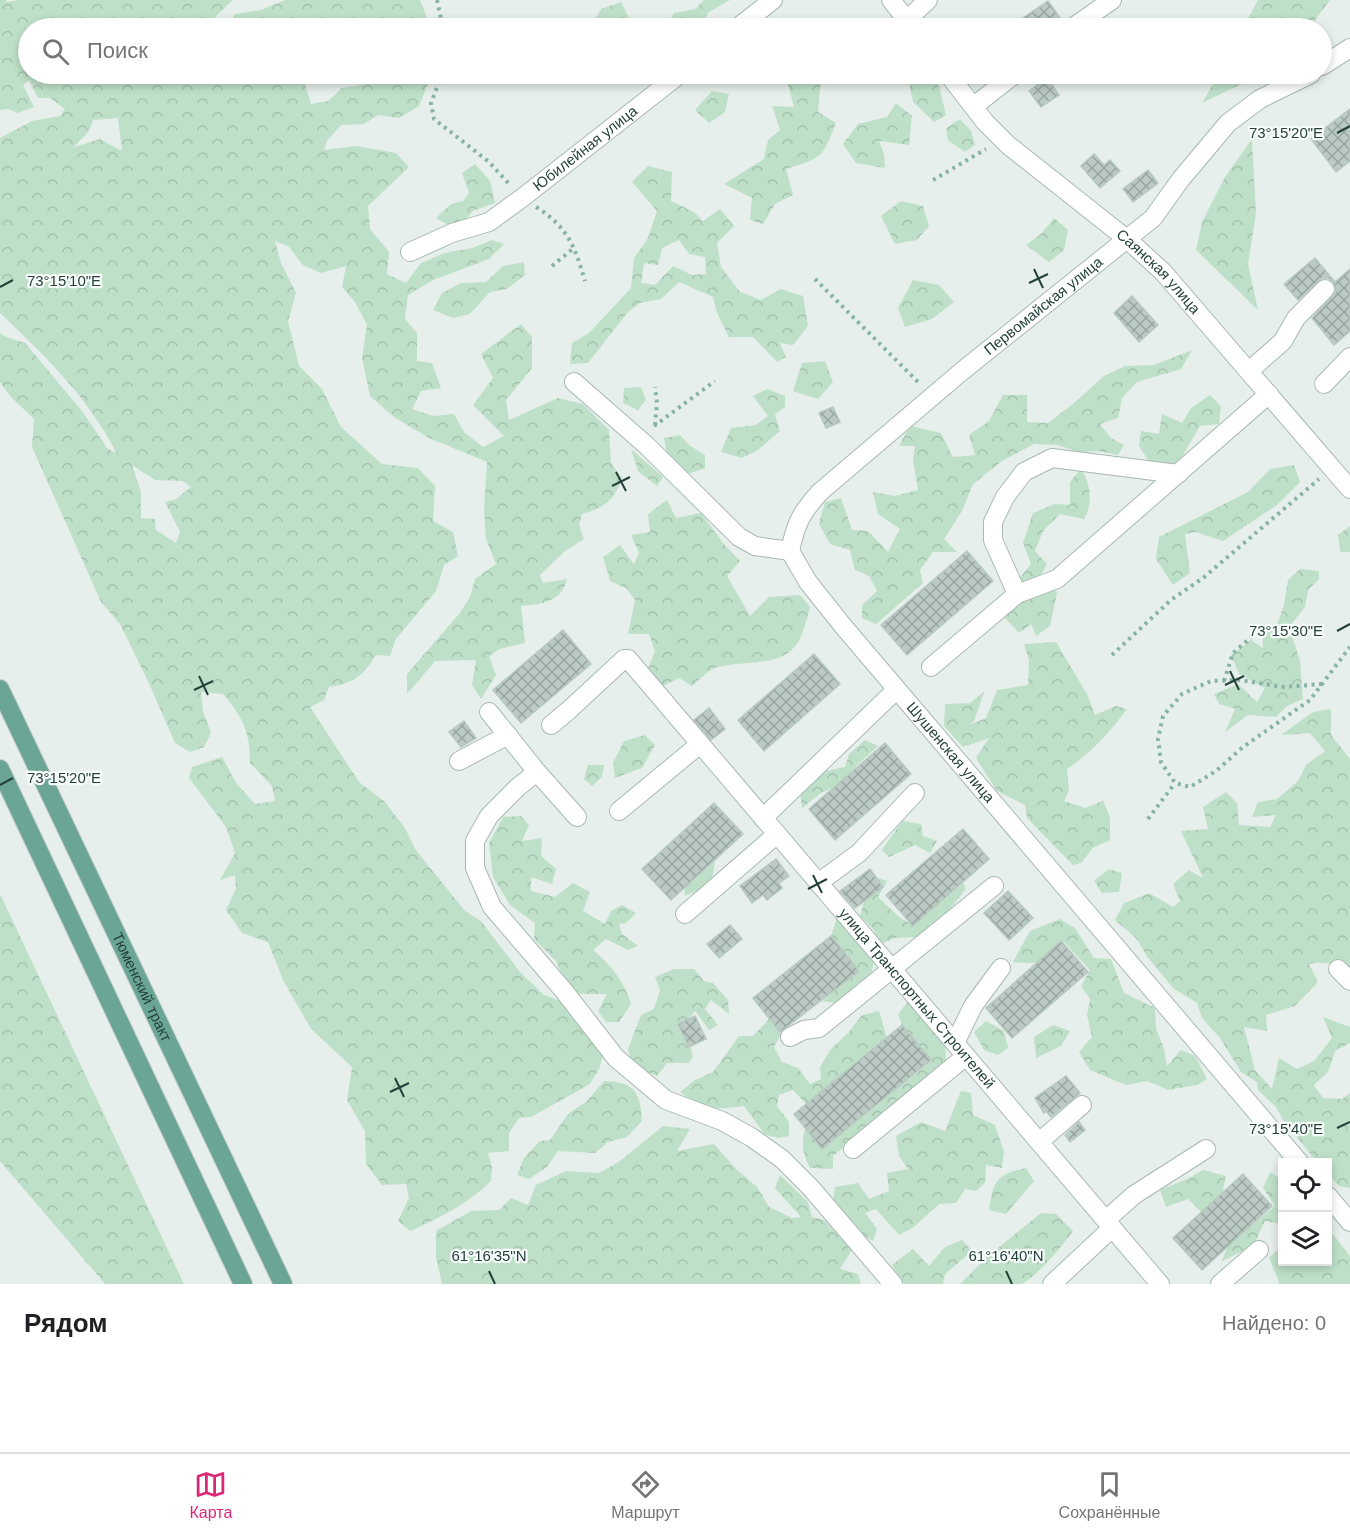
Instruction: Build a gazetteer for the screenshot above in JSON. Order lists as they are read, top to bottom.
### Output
{
  "streets": {
    "main road": ["Тюменский тракт"],
    "street": [
      "Юбилейная улица",
      "Саянская улица",
      "Первомайская улица",
      "Шушенская улица",
      "улица Транспортных Строителей"
    ]
  },
  "crossings": [
    ["Саянская улица", "Первомайская улица"],
    ["Первомайская улица", "Шушенская улица"]
  ],
  "page": {
    "search": "Поиск",
    "heading": ["Рядом", "Найдено: 0"],
    "nav": ["Карта", "Маршрут", "Сохранённые"]
  },
  "coordinates": [
    "73°15'20\"E",
    "73°15'10\"E",
    "73°15'30\"E",
    "73°15'40\"E",
    "61°16'35\"N",
    "61°16'40\"N"
  ]
}
